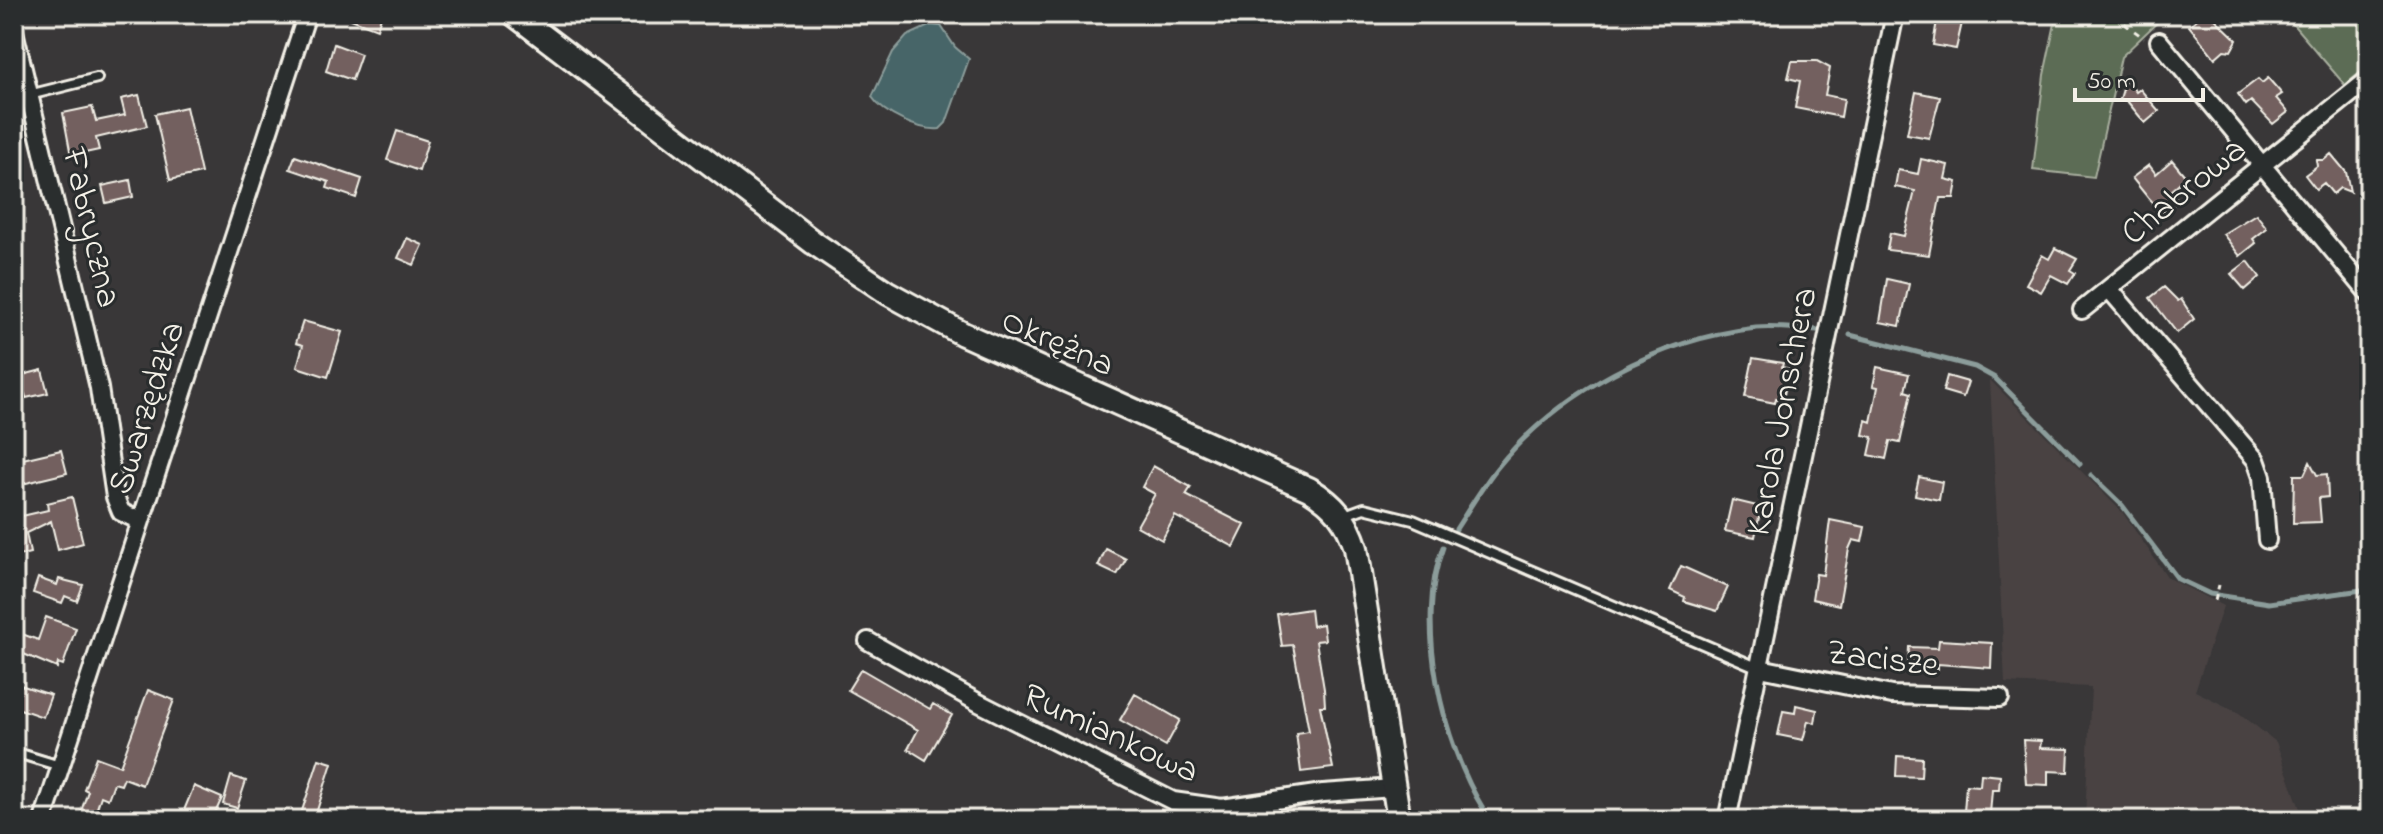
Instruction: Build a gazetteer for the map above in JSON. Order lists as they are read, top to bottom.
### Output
{
  "streets": {
    "street": [
      "Chabrowa",
      "Fabryczna",
      "Okrężna",
      "Swarzędzka",
      "Karola Jonschera",
      "Zacisze",
      "Rumiankowa"
    ]
  },
  "crossings": [
    ["Fabryczna", "Swarzędzka"],
    ["Okrężna", "Rumiankowa"],
    ["Karola Jonschera", "Zacisze"]
  ],
  "scale_bar": "50 m"
}
